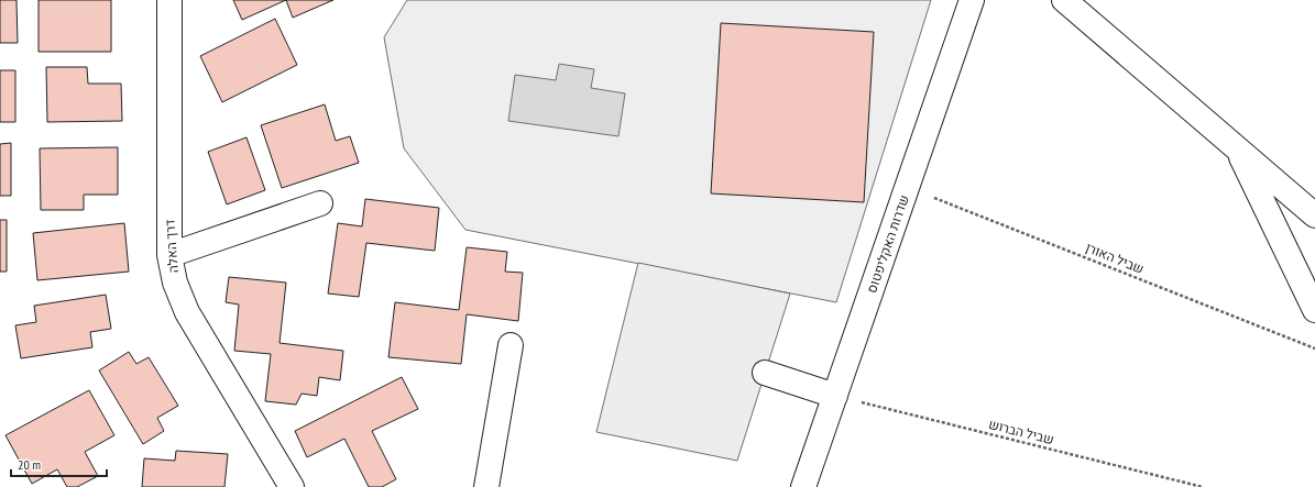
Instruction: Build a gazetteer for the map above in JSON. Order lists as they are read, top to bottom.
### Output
{
  "streets": {
    "street": ["שדרות האקליפטוס", "דרך האלה"],
    "path": ["שביל האורן", "שביל הברוש"]
  },
  "crossings": [
    ["שדרות האקליפטוס", "שביל האורן"],
    ["שדרות האקליפטוס", "שביל הברוש"]
  ],
  "scale_bar": "20 m"
}
